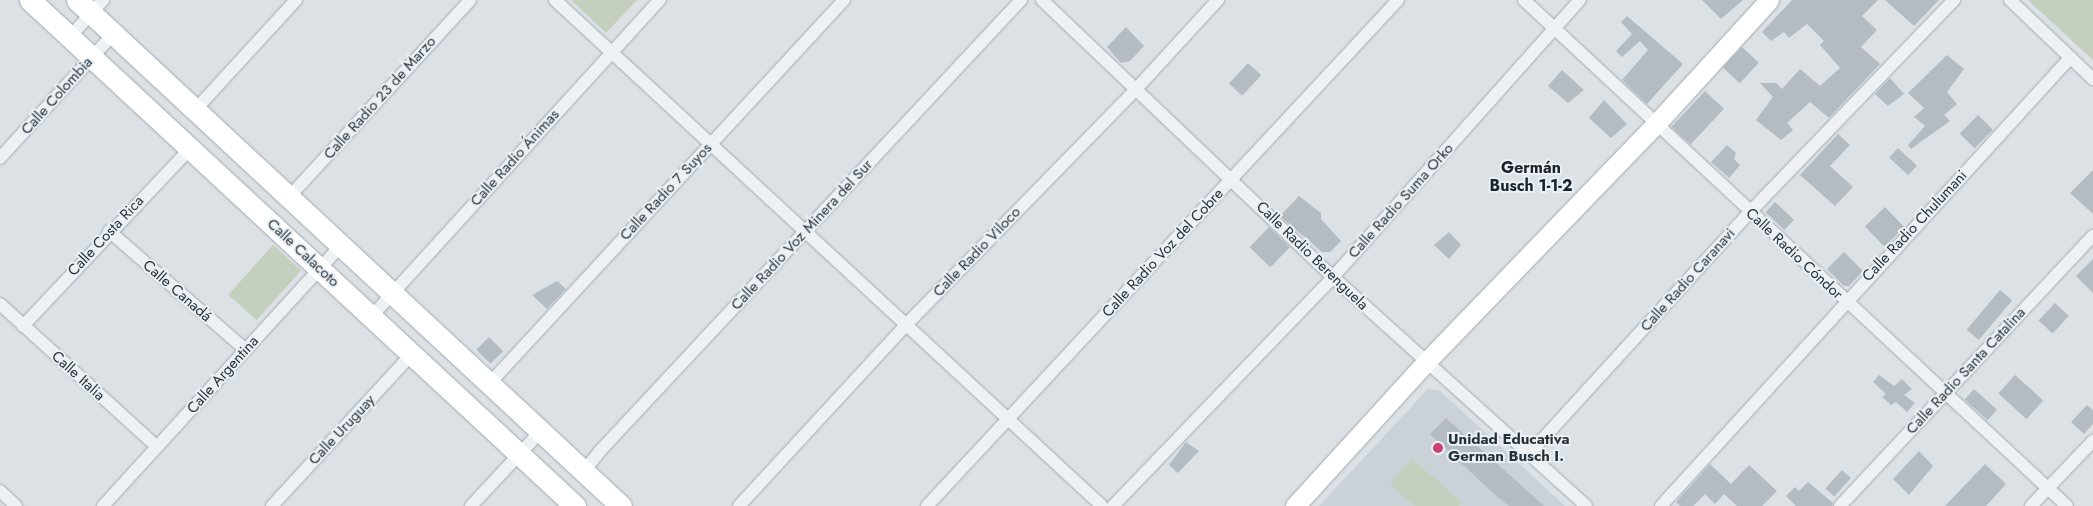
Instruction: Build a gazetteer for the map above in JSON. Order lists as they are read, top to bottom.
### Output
{
  "streets": {
    "main road": ["Calle Calacoto"],
    "street": [
      "Calle Colombia",
      "Calle Radio 23 de Marzo",
      "Calle Radio Ánimas",
      "Calle Radio 7 Suyos",
      "Calle Radio Suma Orko",
      "Calle Radio Chulumani",
      "Calle Radio Voz Minera del Sur",
      "Calle Costa Rica",
      "Calle Radio Viloco",
      "Calle Radio Voz del Cobre",
      "Calle Radio Cóndor",
      "Calle Radio Berenguela",
      "Calle Radio Caranavi",
      "Calle Canadá",
      "Calle Radio Santa Catalina",
      "Calle Argentina",
      "Calle Italia",
      "Calle Uruguay"
    ]
  },
  "crossings": [
    ["Calle Colombia", "Calle Calacoto"],
    ["Calle Radio Ánimas", "Calle Calacoto"],
    ["Calle Radio Suma Orko", "Calle Radio Cóndor"],
    ["Calle Radio Suma Orko", "Calle Radio Berenguela"],
    ["Calle Radio Chulumani", "Calle Radio Cóndor"],
    ["Calle Costa Rica", "Calle Calacoto"],
    ["Calle Costa Rica", "Calle Canadá"],
    ["Calle Costa Rica", "Calle Italia"],
    ["Calle Radio Viloco", "Calle Radio Berenguela"],
    ["Calle Calacoto", "Calle Argentina"],
    ["Calle Calacoto", "Calle Uruguay"],
    ["Calle Radio Voz del Cobre", "Calle Radio Berenguela"],
    ["Calle Radio Cóndor", "Calle Radio Caranavi"],
    ["Calle Radio Cóndor", "Calle Radio Santa Catalina"],
    ["Calle Radio Berenguela", "Calle Radio Caranavi"],
    ["Calle Canadá", "Calle Argentina"],
    ["Calle Argentina", "Calle Italia"]
  ],
  "districts": ["Germán Busch 1-1-2"],
  "places": ["Unidad Educativa German Busch I."]
}
